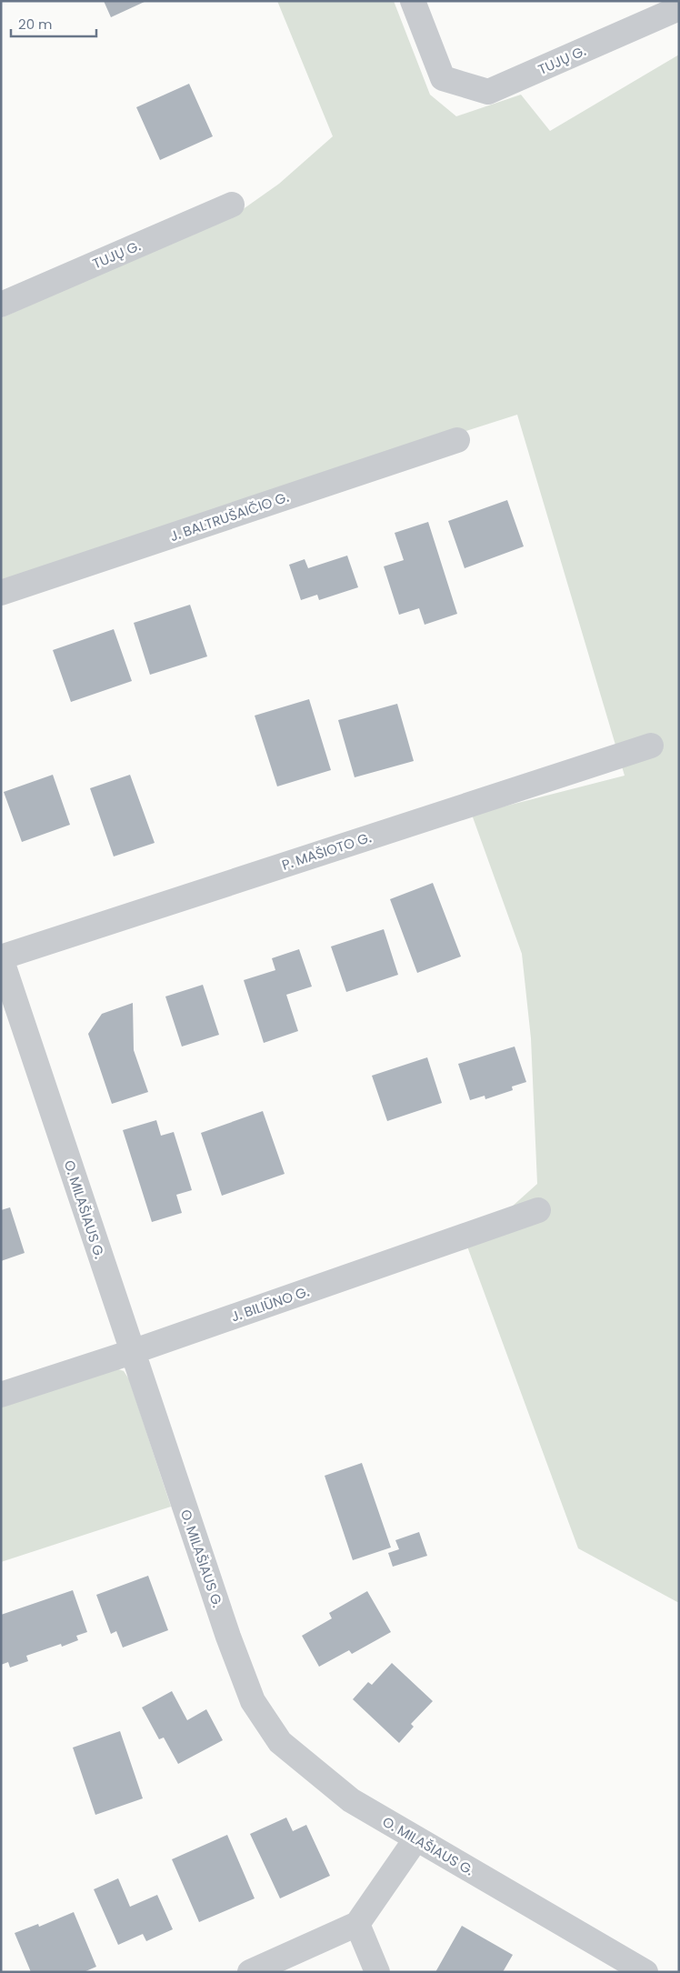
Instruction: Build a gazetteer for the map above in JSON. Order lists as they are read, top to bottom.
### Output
{
  "streets": {
    "street": [
      "TUJŲ G.",
      "J. BALTRUŠAIČIO G.",
      "P. MAŠIOTO G.",
      "O. MILAŠIAUS G.",
      "J. BILIŪNO G."
    ]
  },
  "crossings": [
    ["P. MAŠIOTO G.", "O. MILAŠIAUS G."],
    ["O. MILAŠIAUS G.", "J. BILIŪNO G."]
  ],
  "scale_bar": "20 m"
}
